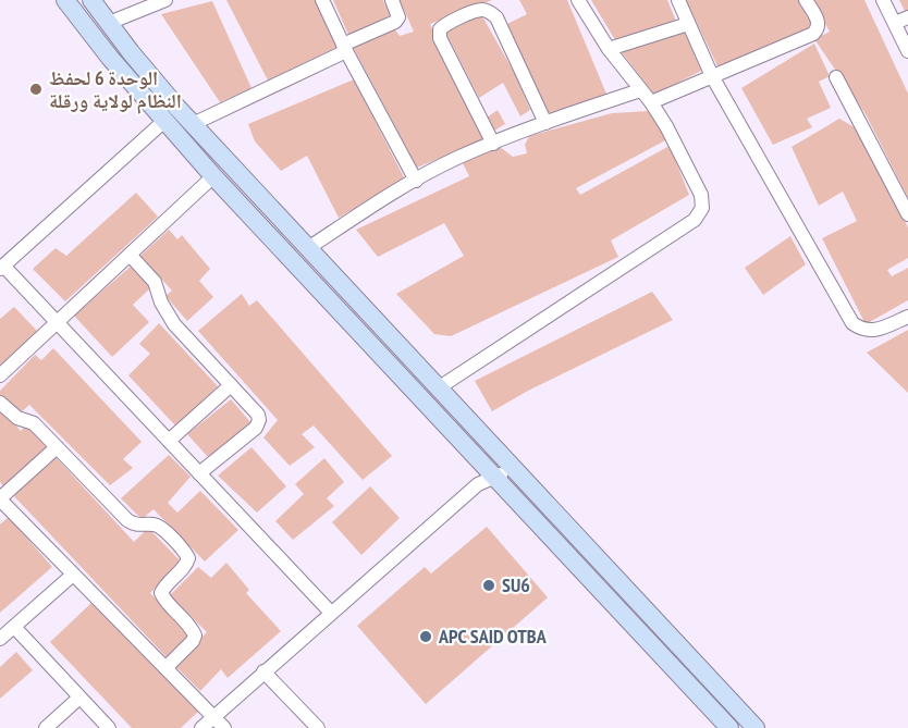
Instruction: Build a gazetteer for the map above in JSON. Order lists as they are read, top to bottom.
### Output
{
  "places": ["الوحدة 6 لحفظ النظام لولاية ورقلة", "SU6", "APC SAID OTBA"]
}
